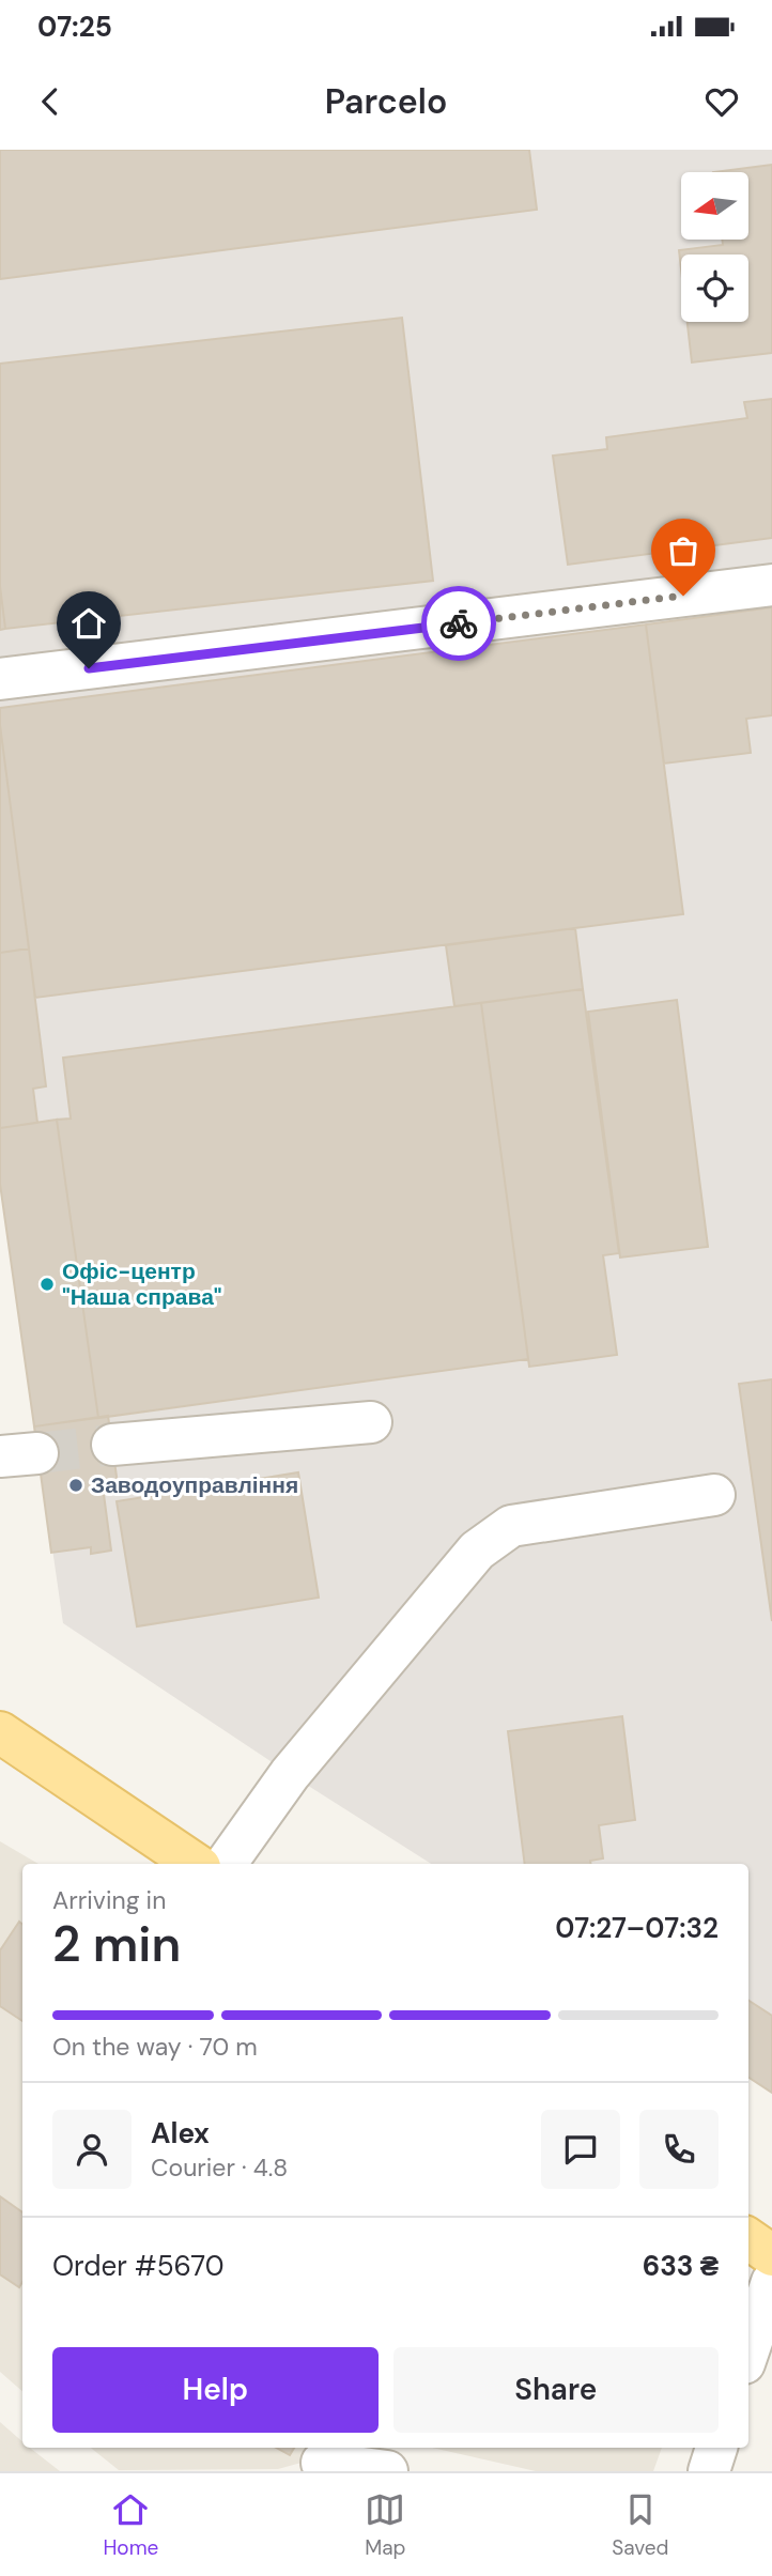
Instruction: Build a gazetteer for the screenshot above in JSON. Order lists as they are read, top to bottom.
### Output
{
  "places": ["Офіс-центр \"Наша справа\"", "Заводоуправління"],
  "north": "left",
  "page": {
    "status": "07:25",
    "header": "Parcelo",
    "heading": ["2 min", "Arriving in", "07:27–07:32"],
    "panel": [
      "Alex",
      "Courier · 4.8",
      "Order #5670",
      "633 ₴"
    ],
    "bar": "On the way · 70 m",
    "buttons": ["Help", "Share"],
    "tabs": ["Home", "Map", "Saved"]
  }
}
